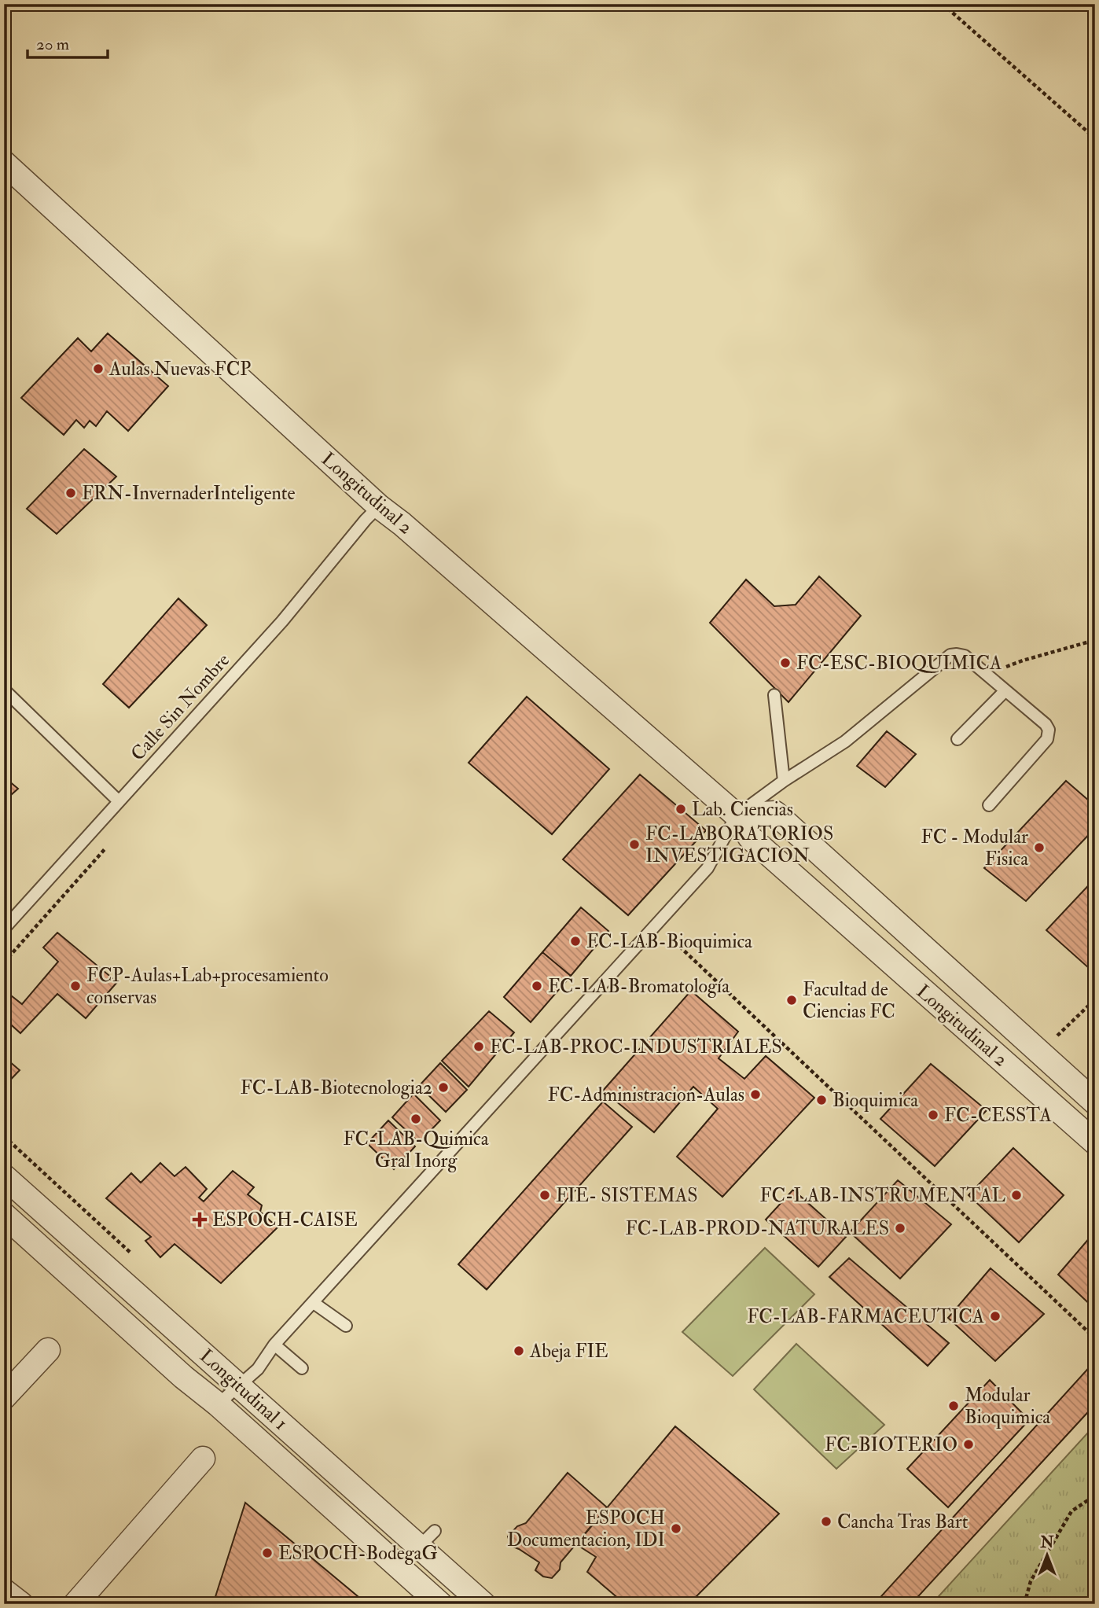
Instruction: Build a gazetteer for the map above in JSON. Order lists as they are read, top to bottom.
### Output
{
  "streets": {
    "street": ["Longitudinal 2", "Longitudinal 1"],
    "lane": ["Calle Sin Nombre"]
  },
  "crossings": [
    ["Longitudinal 2", "Calle Sin Nombre"]
  ],
  "places": {
    "other": [
      "Aulas Nuevas FCP",
      "FRN-InvernaderInteligente",
      "FC-ESC-BIOQUIMICA",
      "Lab. Ciencias",
      "FC-LABORATORIOS INVESTIGACION",
      "FC - Modular Fisica",
      "FC-LAB-Bioquimica",
      "FCP-Aulas+Lab+procesamiento conservas",
      "FC-LAB-Bromatología",
      "Facultad de Ciencias FC",
      "FC-LAB-PROC-INDUSTRIALES",
      "FC-LAB-Biotecnologia2",
      "FC-Administracion-Aulas",
      "Bioquimica",
      "FC-CESSTA",
      "FC-LAB-Quimica Gral Inorg",
      "FIE- SISTEMAS",
      "FC-LAB-INSTRUMENTAL",
      "FC-LAB-PROD-NATURALES",
      "FC-LAB-FARMACEUTICA",
      "Abeja FIE",
      "Modular Bioquimica",
      "FC-BIOTERIO",
      "Cancha Tras Bart",
      "ESPOCH Documentacion, IDI",
      "ESPOCH-BodegaG"
    ],
    "health": ["ESPOCH-CAISE"]
  },
  "scale_bar": "20 m",
  "north": "top"
}
